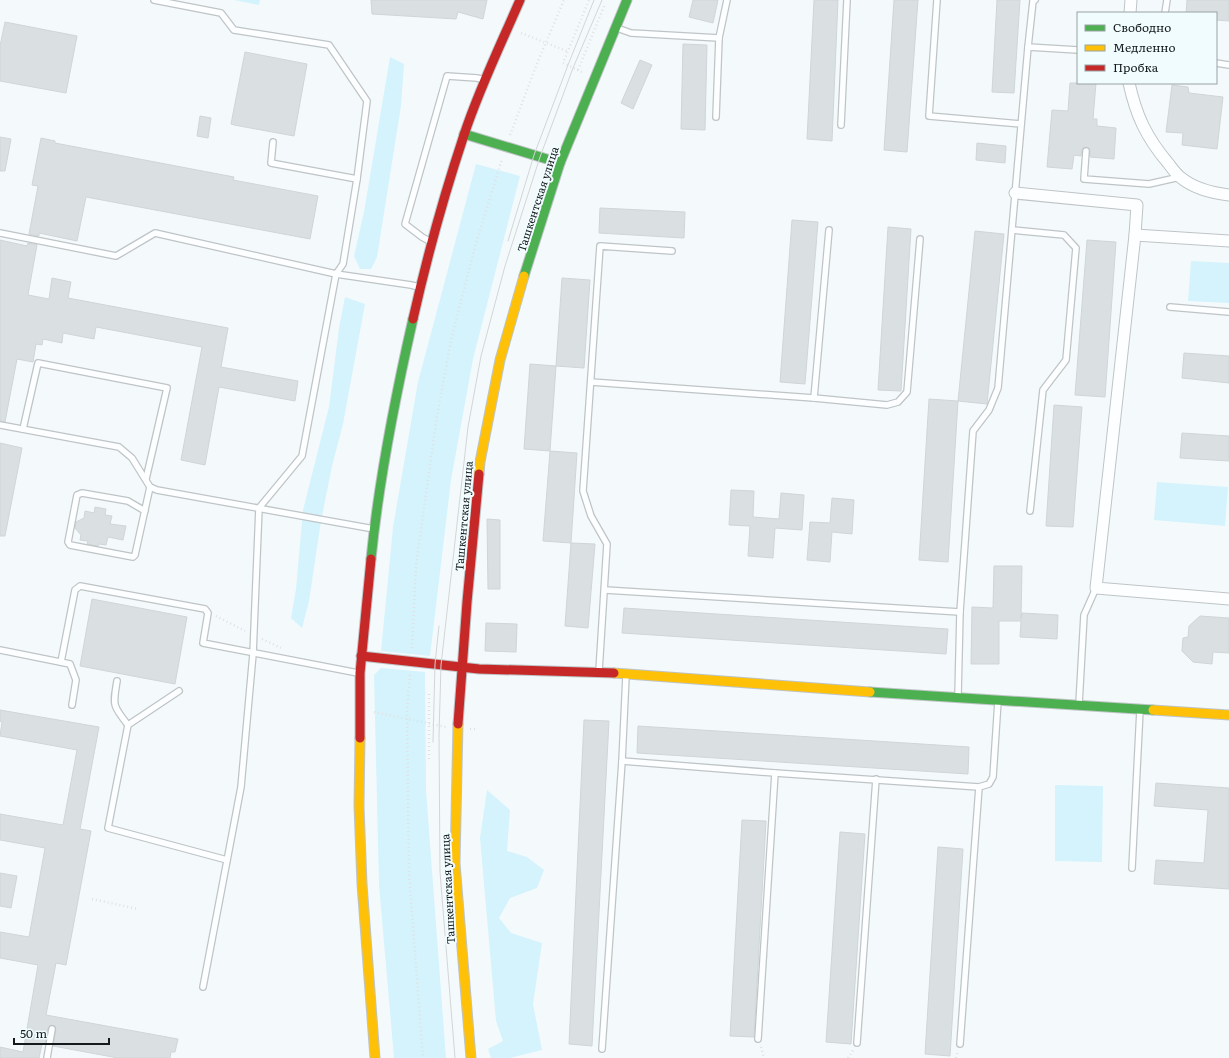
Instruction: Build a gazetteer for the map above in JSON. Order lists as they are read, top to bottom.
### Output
{
  "streets": {
    "main road": ["Ташкентская улица"]
  },
  "legend": ["Свободно", "Медленно", "Пробка"],
  "scale_bar": "50 m"
}
